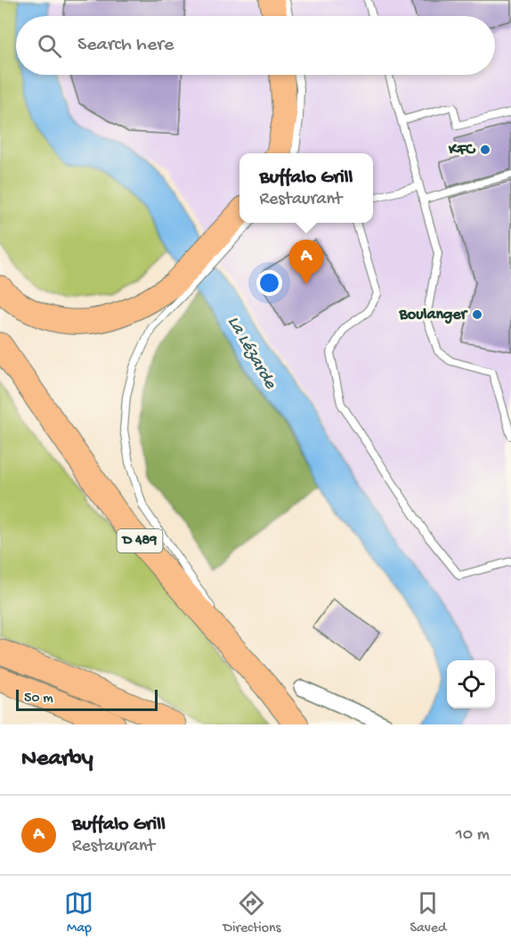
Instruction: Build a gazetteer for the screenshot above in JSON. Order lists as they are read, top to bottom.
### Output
{
  "streets": {
    "highway": ["D 489"]
  },
  "water": ["La Lézarde"],
  "places": ["KFC", "Boulanger"],
  "scale_bar": "50 m",
  "page": {
    "search": "Search here",
    "popup": ["Buffalo Grill", "Restaurant"],
    "pins": "A",
    "scale": "50 m",
    "heading": "Nearby",
    "list": [
      {
        "mark": "A",
        "name": "Buffalo Grill",
        "note": "Restaurant",
        "value": "10 m"
      }
    ],
    "nav": ["Map", "Directions", "Saved"]
  }
}
